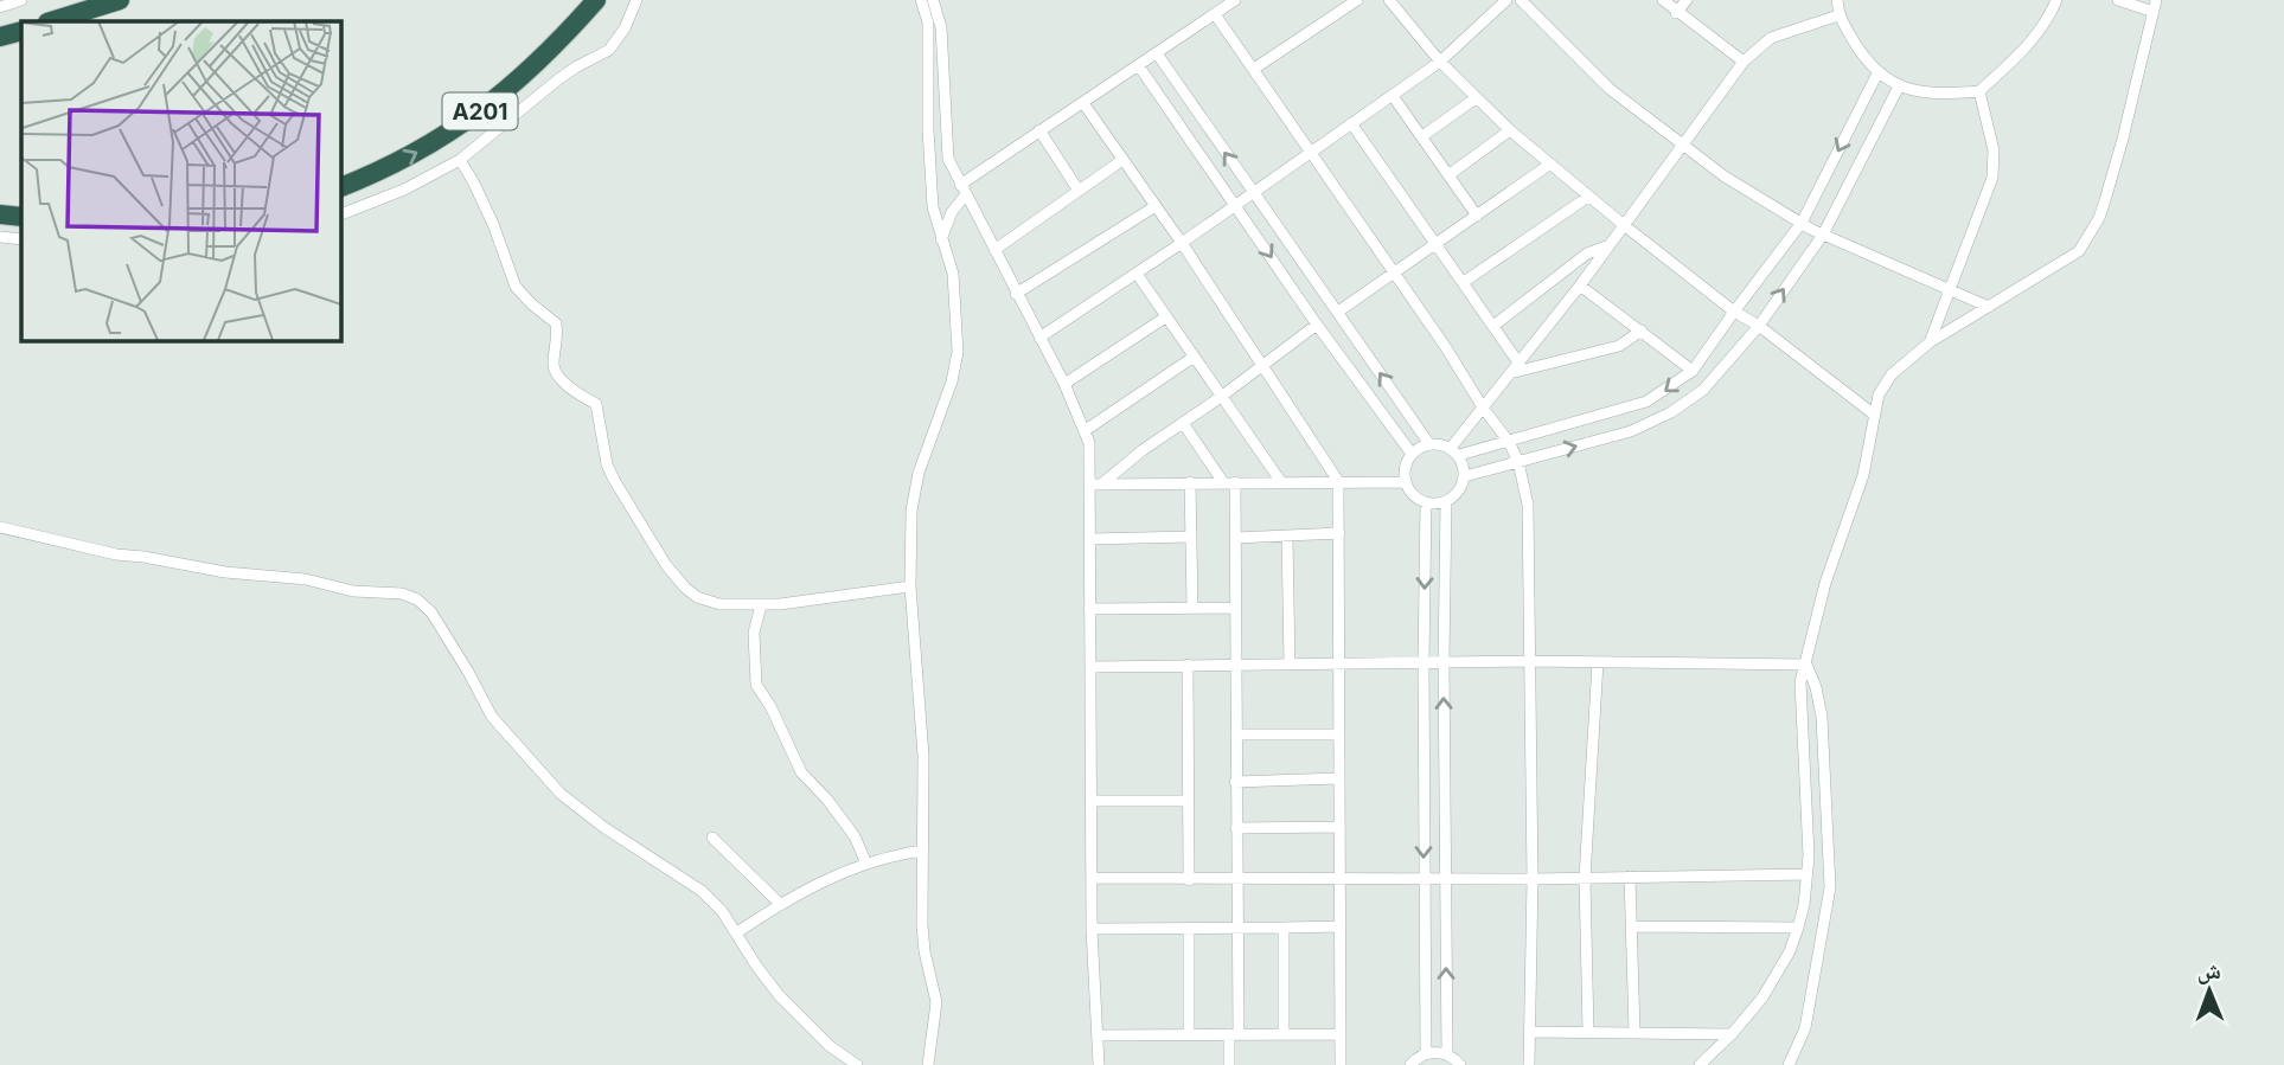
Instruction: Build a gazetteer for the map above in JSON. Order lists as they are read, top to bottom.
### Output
{
  "streets": {
    "highway": ["A201"]
  },
  "north": "top"
}
